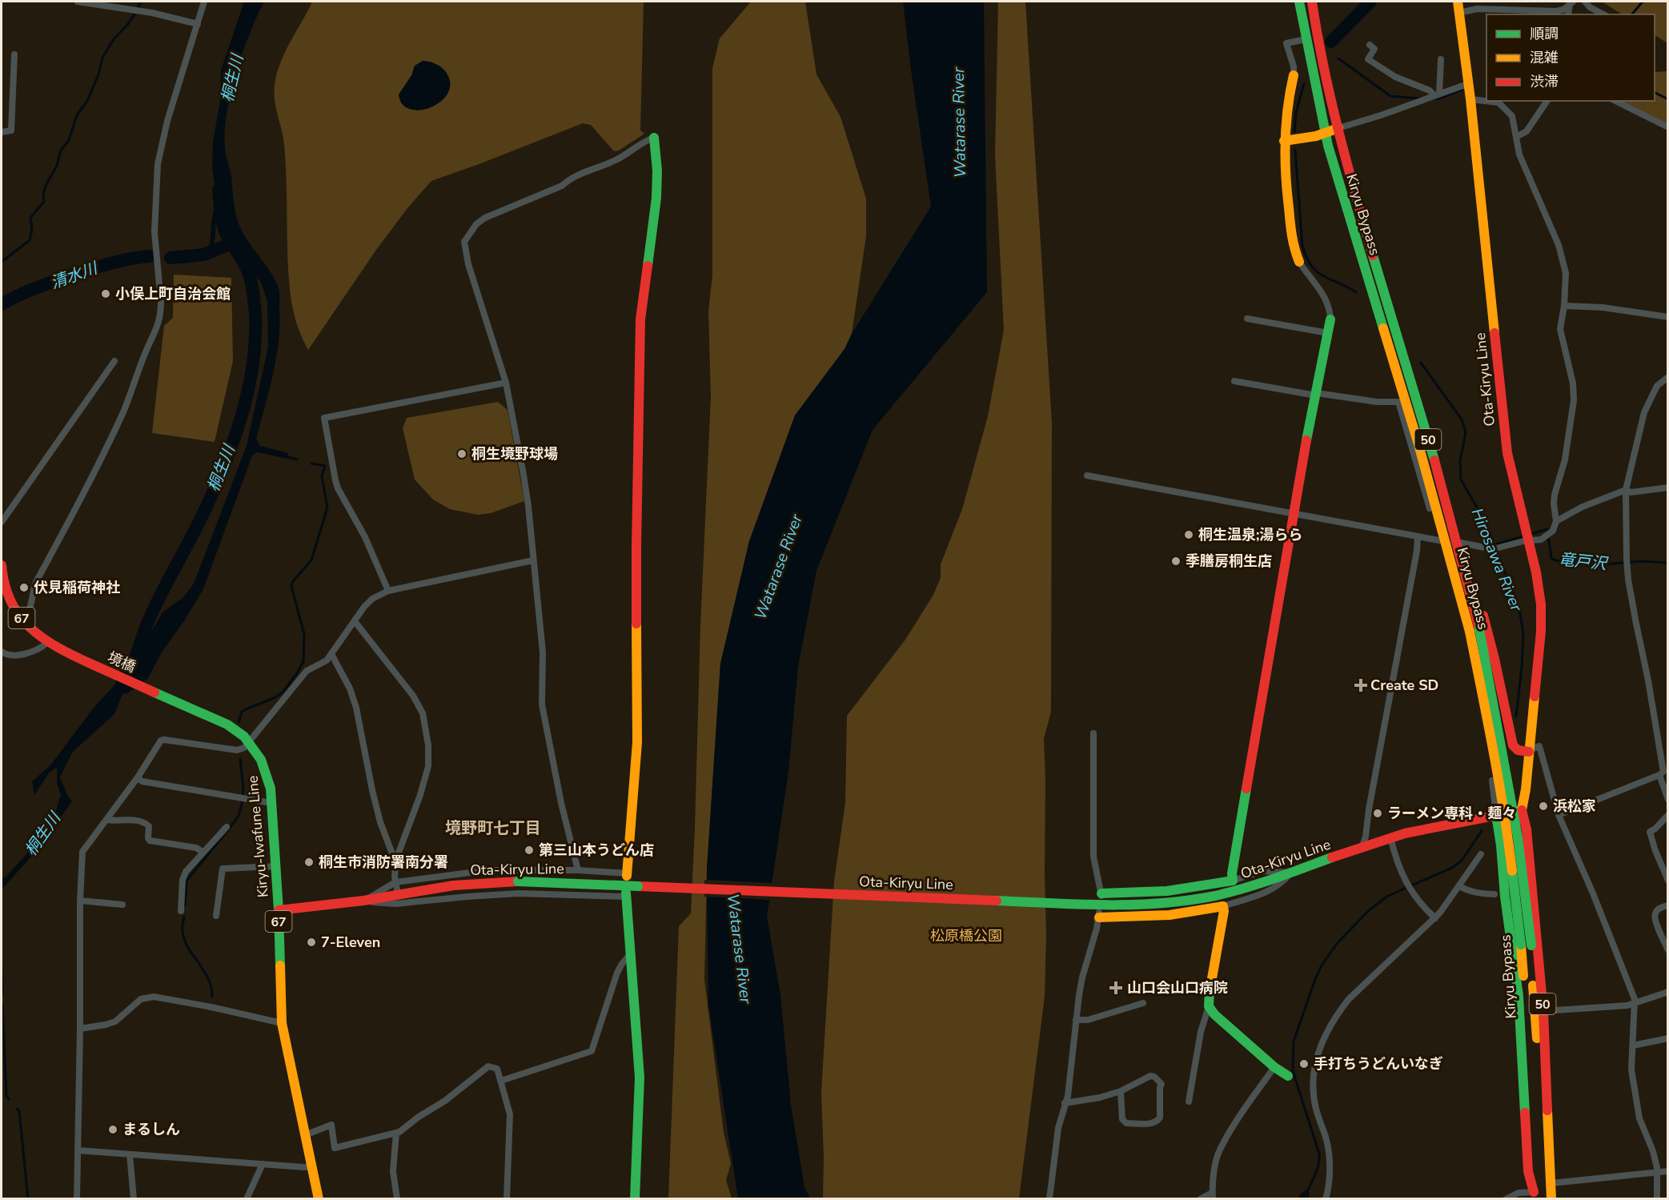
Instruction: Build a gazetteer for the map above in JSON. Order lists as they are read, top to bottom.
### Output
{
  "streets": {
    "main road": [
      "Kiryu Bypass",
      "Ota-Kiryu Line",
      "50",
      "67",
      "境橋",
      "Kiryu-Iwafune Line"
    ]
  },
  "crossings": [
    ["Kiryu Bypass", "50"],
    ["Ota-Kiryu Line", "50"],
    ["Ota-Kiryu Line", "Kiryu-Iwafune Line"],
    ["67", "境橋"],
    ["境橋", "Kiryu-Iwafune Line"]
  ],
  "districts": ["境野町七丁目"],
  "water": [
    "桐生川",
    "Watarase River",
    "清水川",
    "Hirosawa River",
    "竜戸沢"
  ],
  "parks": ["松原橋公園"],
  "places": {
    "other": [
      "小俣上町自治会館",
      "桐生境野球場",
      "桐生温泉;湯らら",
      "季膳房桐生店",
      "伏見稲荷神社",
      "浜松家",
      "ラーメン専科・麺々",
      "第三山本うどん店",
      "桐生市消防署南分署",
      "7-Eleven",
      "手打ちうどんいなぎ",
      "まるしん"
    ],
    "health": ["Create SD", "山口会山口病院"]
  },
  "legend": ["順調", "混雑", "渋滞"]
}
